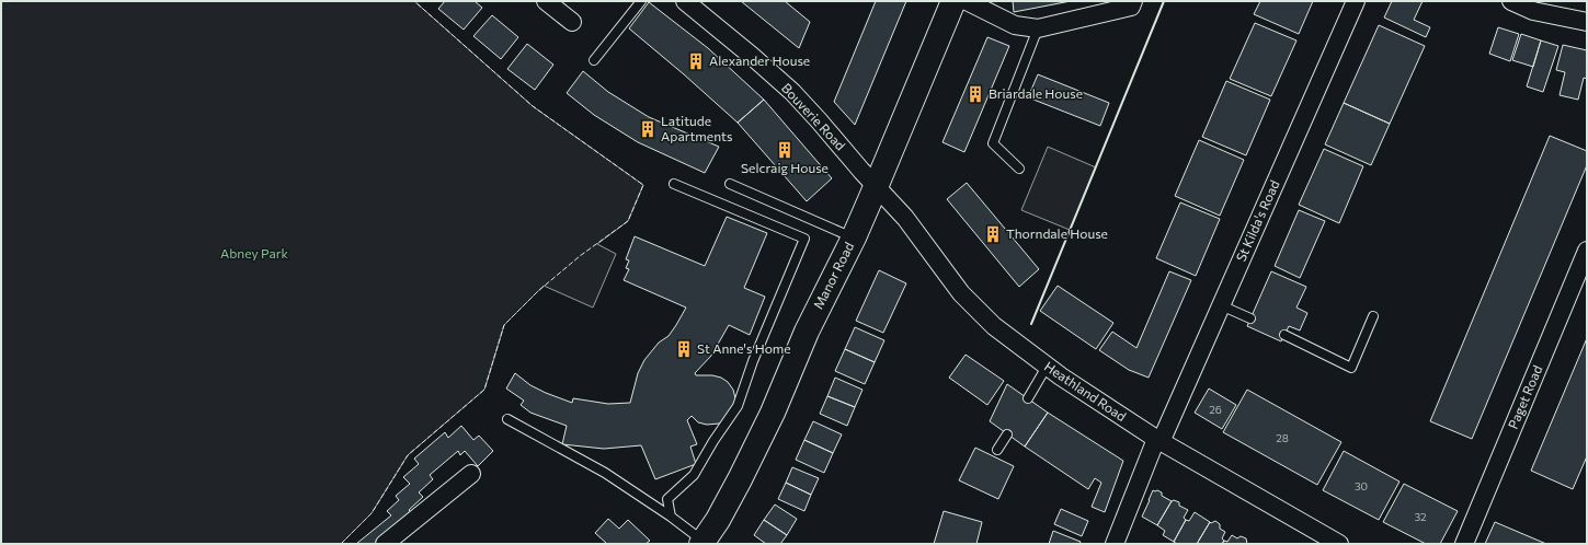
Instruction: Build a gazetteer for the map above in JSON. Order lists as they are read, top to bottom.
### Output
{
  "streets": {
    "main road": ["Manor Road"],
    "street": [
      "Bouverie Road",
      "St Kilda's Road",
      "Heathland Road",
      "Paget Road"
    ]
  },
  "crossings": [
    ["Bouverie Road", "Manor Road"],
    ["Bouverie Road", "Heathland Road"],
    ["St Kilda's Road", "Heathland Road"],
    ["Manor Road", "Heathland Road"]
  ],
  "parks": ["Abney Park"],
  "places": {
    "building": [
      "Alexander House",
      "Briardale House",
      "Latitude Apartments",
      "Selcraig House",
      "Thorndale House",
      "St Anne's Home"
    ]
  },
  "house_numbers": [
    "26",
    "28",
    "30",
    "32"
  ]
}
